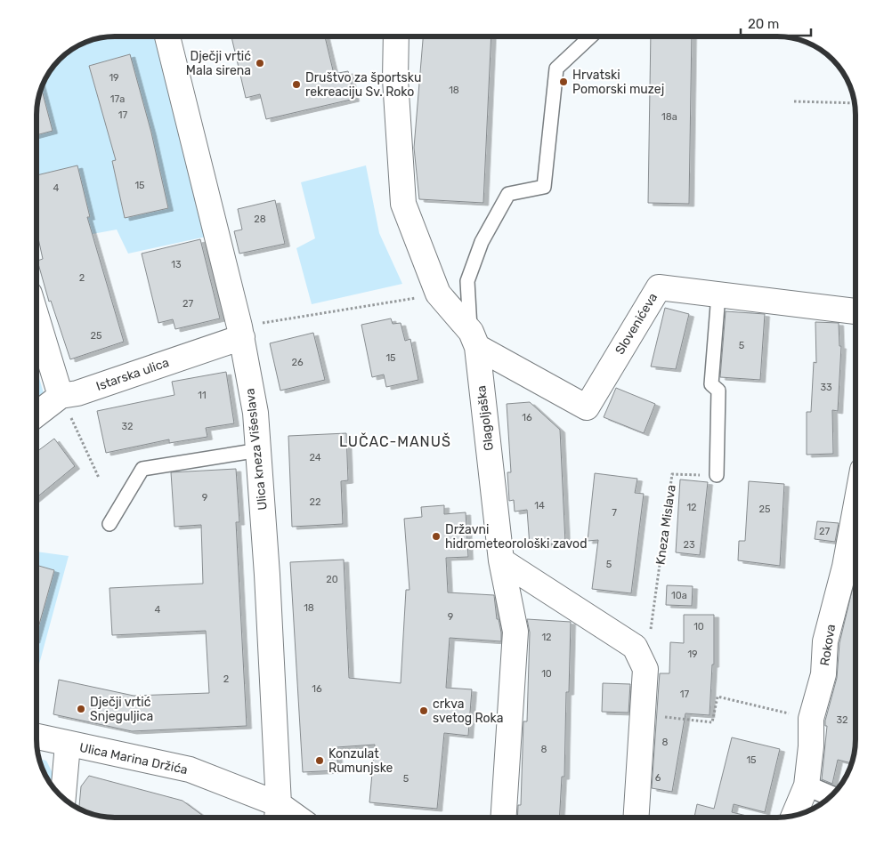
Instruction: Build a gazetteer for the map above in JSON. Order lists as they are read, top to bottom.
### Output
{
  "streets": {
    "street": [
      "Slovenićeva",
      "Istarska ulica",
      "Glagoljaška",
      "Ulica kneza Višeslava",
      "Rokova",
      "Ulica Marina Držića"
    ],
    "path": ["Kneza Mislava"]
  },
  "crossings": [
    ["Slovenićeva", "Glagoljaška"],
    ["Istarska ulica", "Ulica kneza Višeslava"],
    ["Ulica kneza Višeslava", "Ulica Marina Držića"]
  ],
  "districts": ["LUČAC-MANUŠ"],
  "places": [
    "Dječji vrtić Mala sirena",
    "Hrvatski Pomorski muzej",
    "Društvo za športsku rekreaciju Sv. Roko",
    "Državni hidrometeorološki zavod",
    "Dječji vrtić Snjeguljica",
    "crkva svetog Roka",
    "Konzulat Rumunjske"
  ],
  "house_numbers": [
    "19",
    "18",
    "17a",
    "17",
    "18a",
    "15",
    "4",
    "28",
    "13",
    "2",
    "27",
    "25",
    "5",
    "15",
    "26",
    "33",
    "11",
    "16",
    "32",
    "24",
    "9",
    "22",
    "14",
    "12",
    "25",
    "7",
    "27",
    "23",
    "5",
    "20",
    "10a",
    "18",
    "4",
    "9",
    "10",
    "12",
    "19",
    "10",
    "2",
    "16",
    "17",
    "32",
    "8",
    "8",
    "15",
    "6",
    "5"
  ],
  "scale_bar": "20 m"
}
